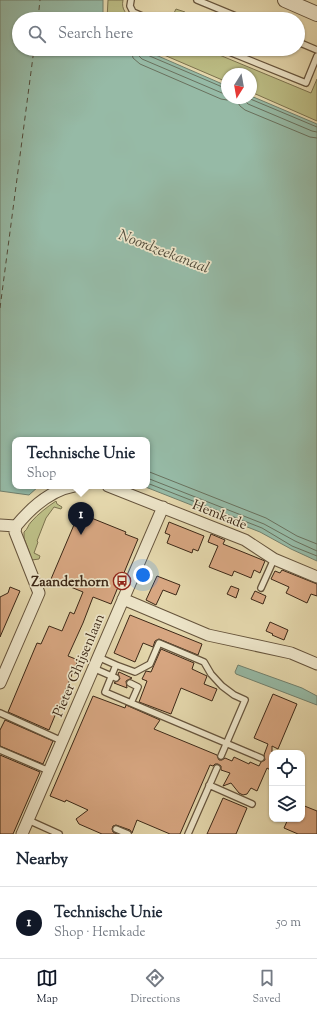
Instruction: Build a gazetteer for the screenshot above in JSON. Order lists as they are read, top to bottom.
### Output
{
  "streets": {
    "street": ["Hemkade", "Pieter Ghijsenlaan"]
  },
  "crossings": [
    ["Hemkade", "Pieter Ghijsenlaan"]
  ],
  "water": ["Noordzeekanaal"],
  "places": {
    "bus stop": ["Zaanderhorn"]
  },
  "north": "bottom",
  "page": {
    "search": "Search here",
    "popup": ["Technische Unie", "Shop"],
    "pins": "1",
    "heading": "Nearby",
    "list": [
      {
        "mark": "1",
        "name": "Technische Unie",
        "note": "Shop · Hemkade",
        "value": "50 m"
      }
    ],
    "nav": ["Map", "Directions", "Saved"]
  }
}
